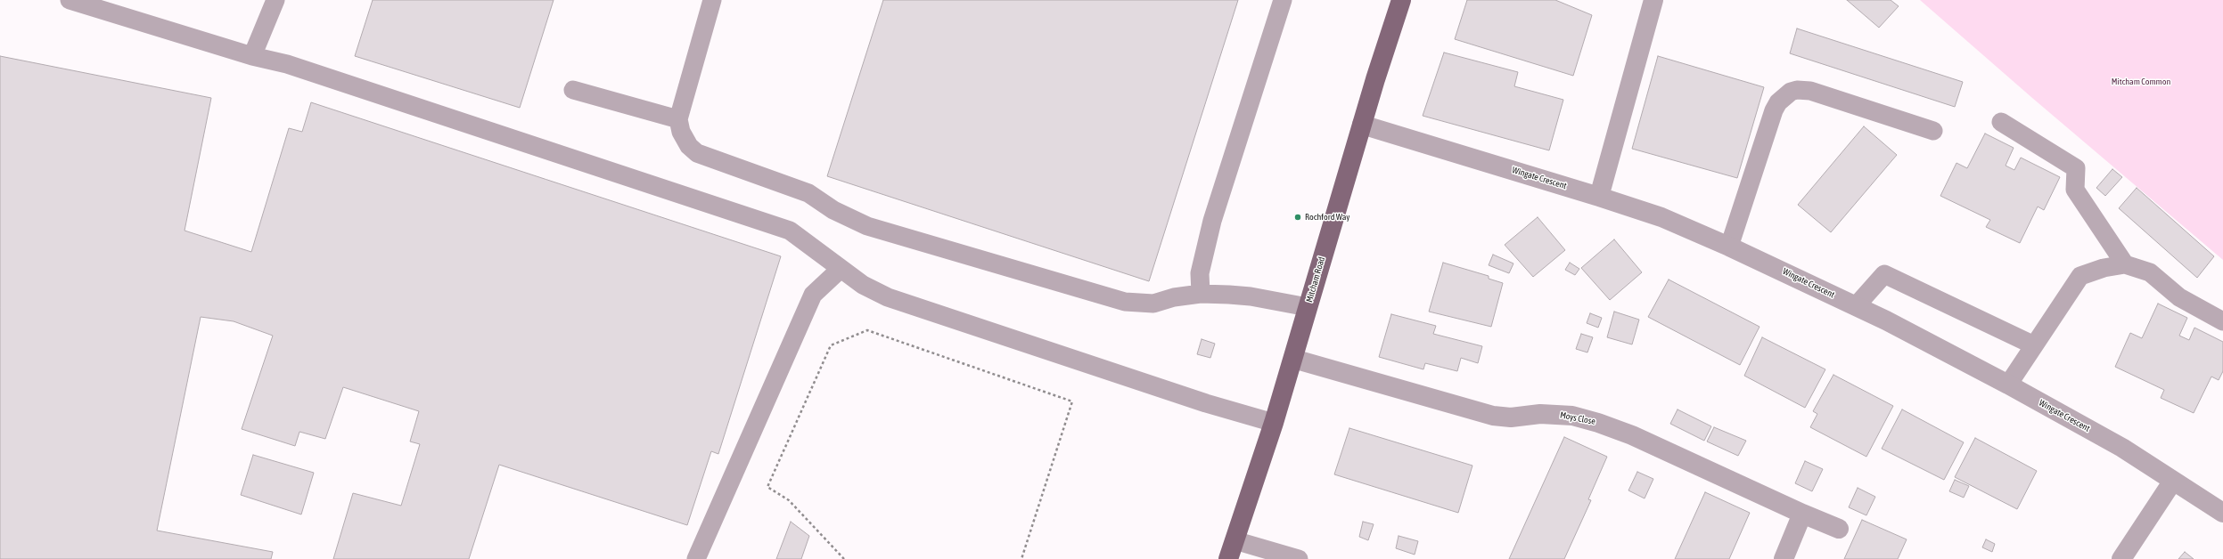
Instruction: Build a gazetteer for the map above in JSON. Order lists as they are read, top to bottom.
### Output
{
  "streets": {
    "main road": ["Mitcham Road"],
    "street": ["Wingate Crescent", "Moys Close"]
  },
  "crossings": [
    ["Wingate Crescent", "Mitcham Road"],
    ["Mitcham Road", "Moys Close"]
  ],
  "parks": ["Mitcham Common"],
  "places": ["Rochford Way"]
}
